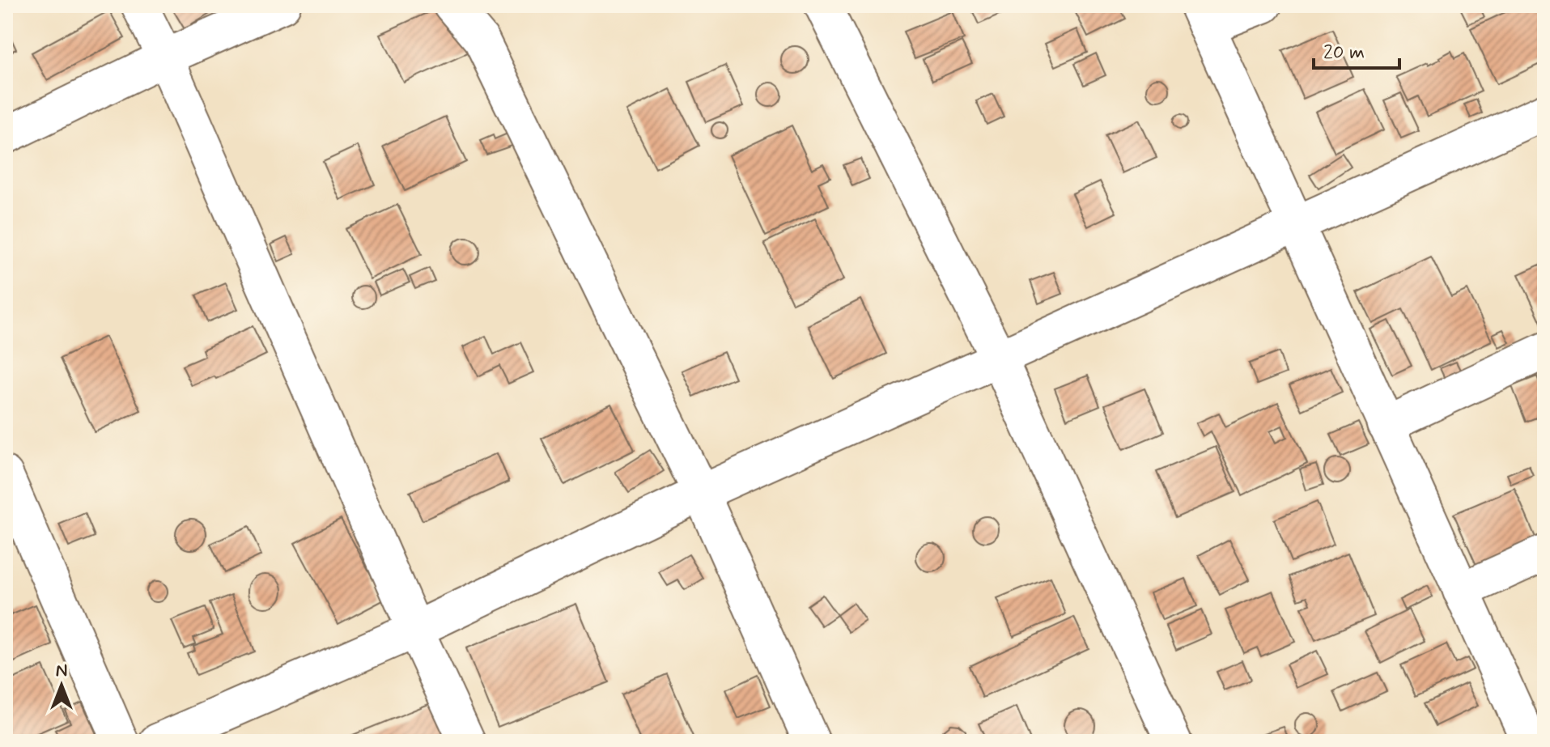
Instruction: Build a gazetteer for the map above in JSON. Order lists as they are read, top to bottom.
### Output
{
  "scale_bar": "20 m",
  "north": "top"
}
